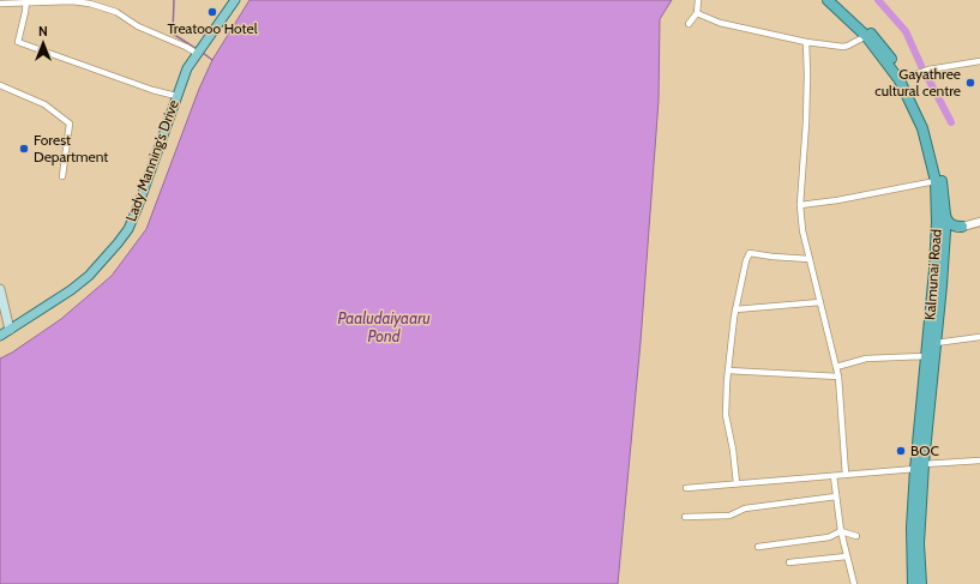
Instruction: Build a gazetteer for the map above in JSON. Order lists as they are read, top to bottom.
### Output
{
  "streets": {
    "highway": ["Kalmunai Road"],
    "main road": ["Lady Manning’s Drive"]
  },
  "water": ["Paaludaiyaaru Pond"],
  "places": [
    "Treatooo Hotel",
    "Gayathree cultural centre",
    "Forest Department",
    "BOC"
  ],
  "north": "top"
}
